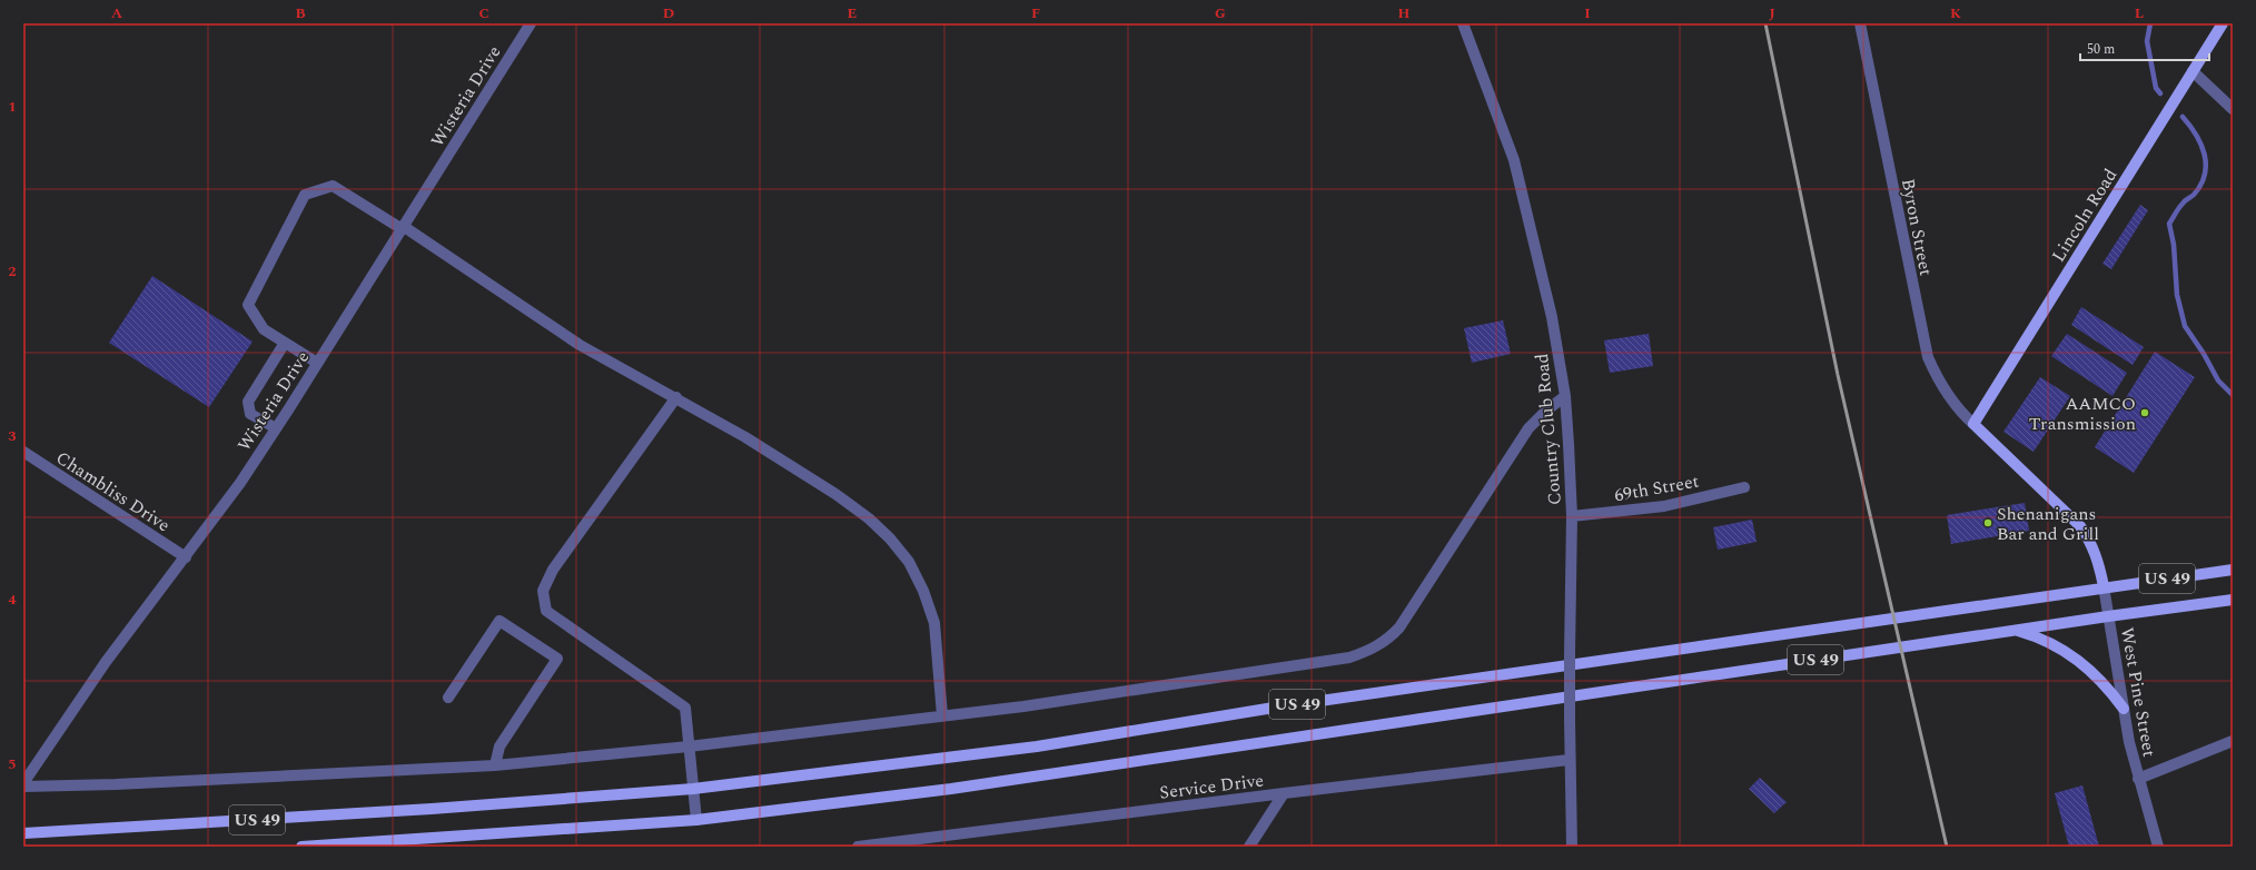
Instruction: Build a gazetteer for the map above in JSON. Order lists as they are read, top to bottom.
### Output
{
  "streets": {
    "main road": ["Lincoln Road", "US 49", "West Pine Street"],
    "street": [
      "Wisteria Drive",
      "Byron Street",
      "Country Club Road",
      "69th Street",
      "Chambliss Drive",
      "Service Drive"
    ]
  },
  "crossings": [
    ["Wisteria Drive", "Chambliss Drive"],
    ["Lincoln Road", "Byron Street"],
    ["Lincoln Road", "West Pine Street"],
    ["Byron Street", "West Pine Street"],
    ["Country Club Road", "69th Street"],
    ["Country Club Road", "Service Drive"],
    ["US 49", "West Pine Street"]
  ],
  "places": ["AAMCO Transmission", "Shenanigans Bar and Grill"],
  "scale_bar": "50 m",
  "grid": {
    "columns": [
      "A",
      "B",
      "C",
      "D",
      "E",
      "F",
      "G",
      "H",
      "I",
      "J",
      "K",
      "L"
    ],
    "rows": [
      "1",
      "2",
      "3",
      "4",
      "5"
    ]
  }
}
